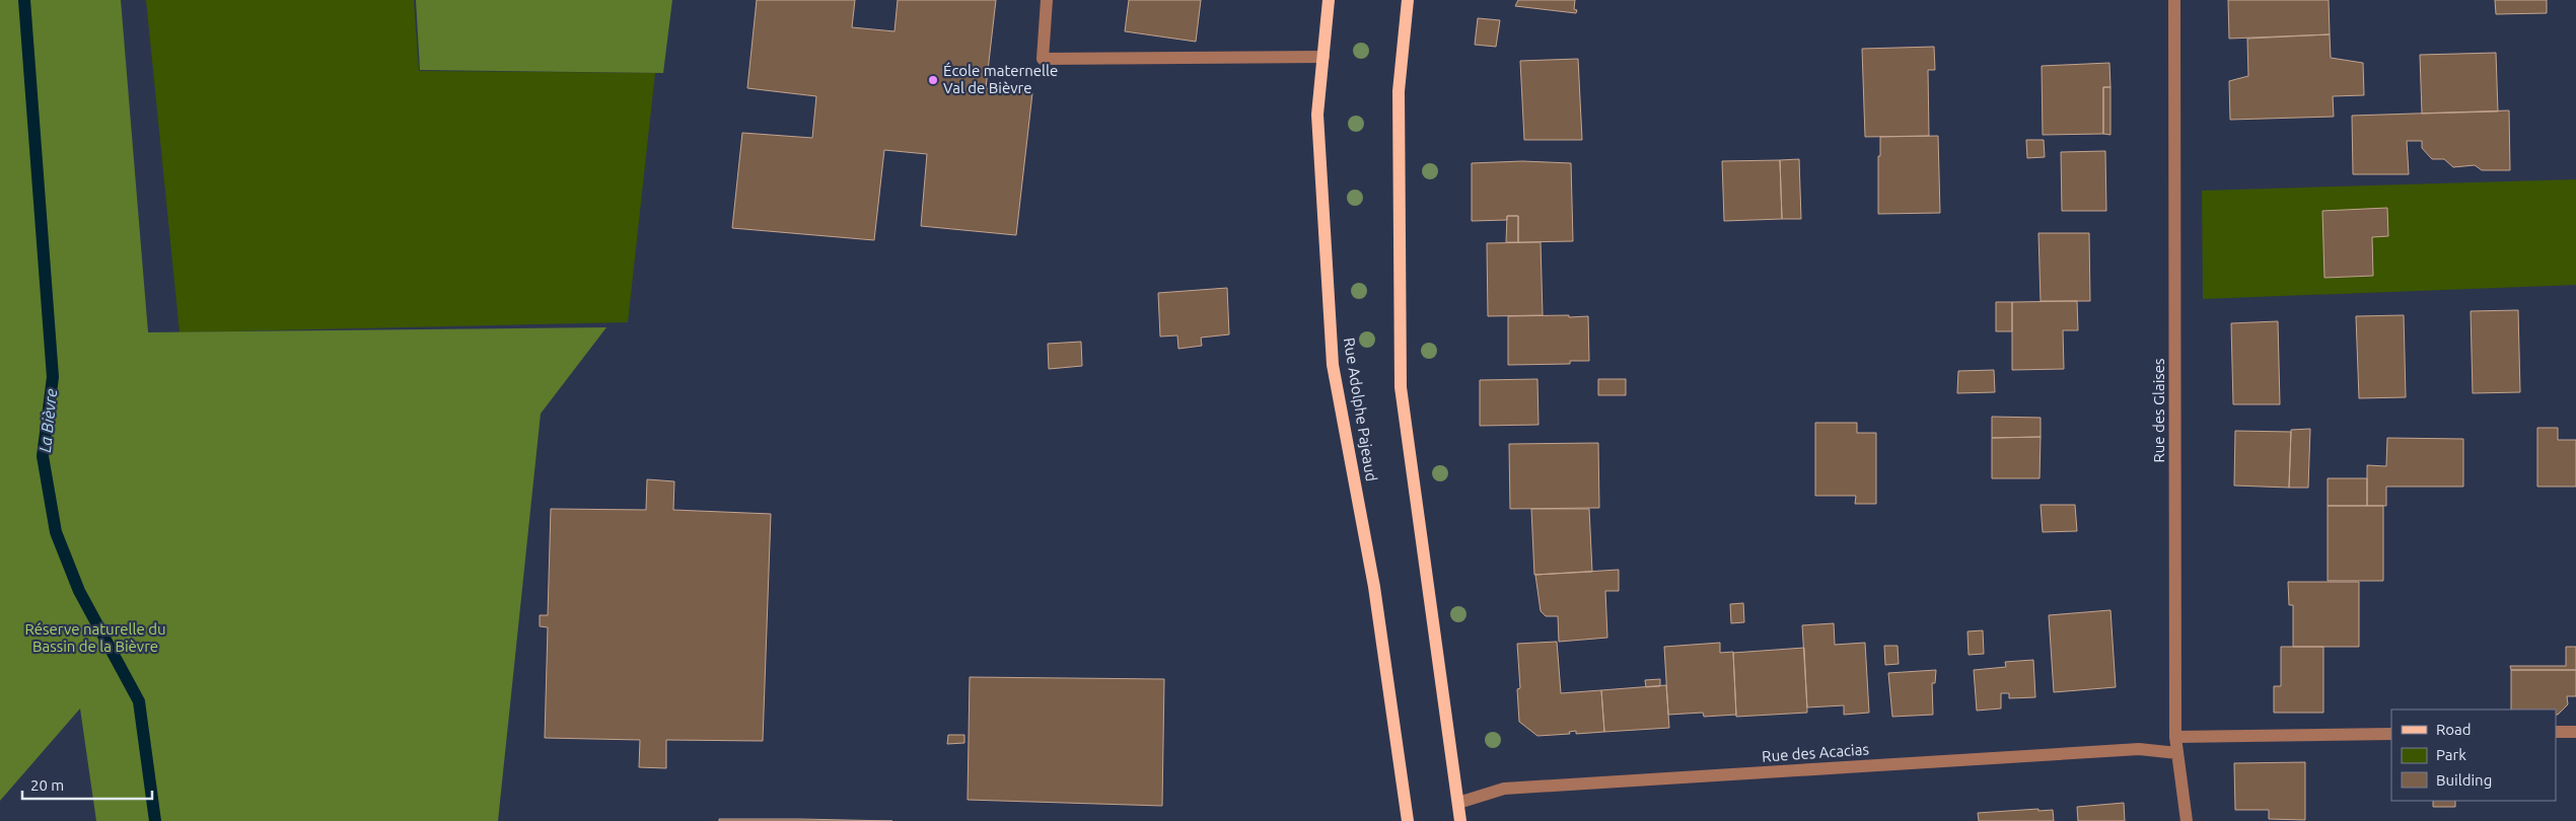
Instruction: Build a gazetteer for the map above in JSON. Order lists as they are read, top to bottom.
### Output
{
  "streets": {
    "main road": ["Rue Adolphe Pajeaud"],
    "street": ["Rue des Glaises", "Rue des Acacias"]
  },
  "crossings": [
    ["Rue des Glaises", "Rue des Acacias"]
  ],
  "water": ["La Bièvre"],
  "parks": ["Réserve naturelle du Bassin de la Bièvre"],
  "places": ["École maternelle Val de Bièvre"],
  "legend": ["Road", "Park", "Building"],
  "scale_bar": "20 m"
}
